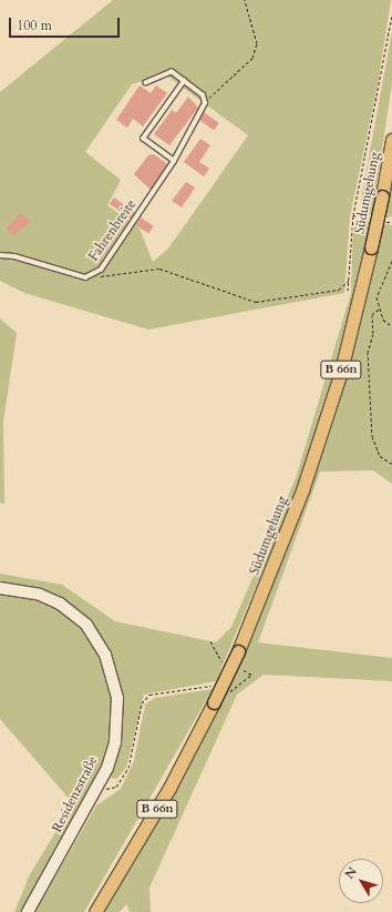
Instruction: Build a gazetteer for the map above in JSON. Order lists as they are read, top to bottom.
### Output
{
  "streets": {
    "main road": ["Südumgehung", "B 66n", "Residenzstraße"],
    "lane": ["Fahrenbreite"]
  },
  "scale_bar": "100 m",
  "north": "top left"
}
